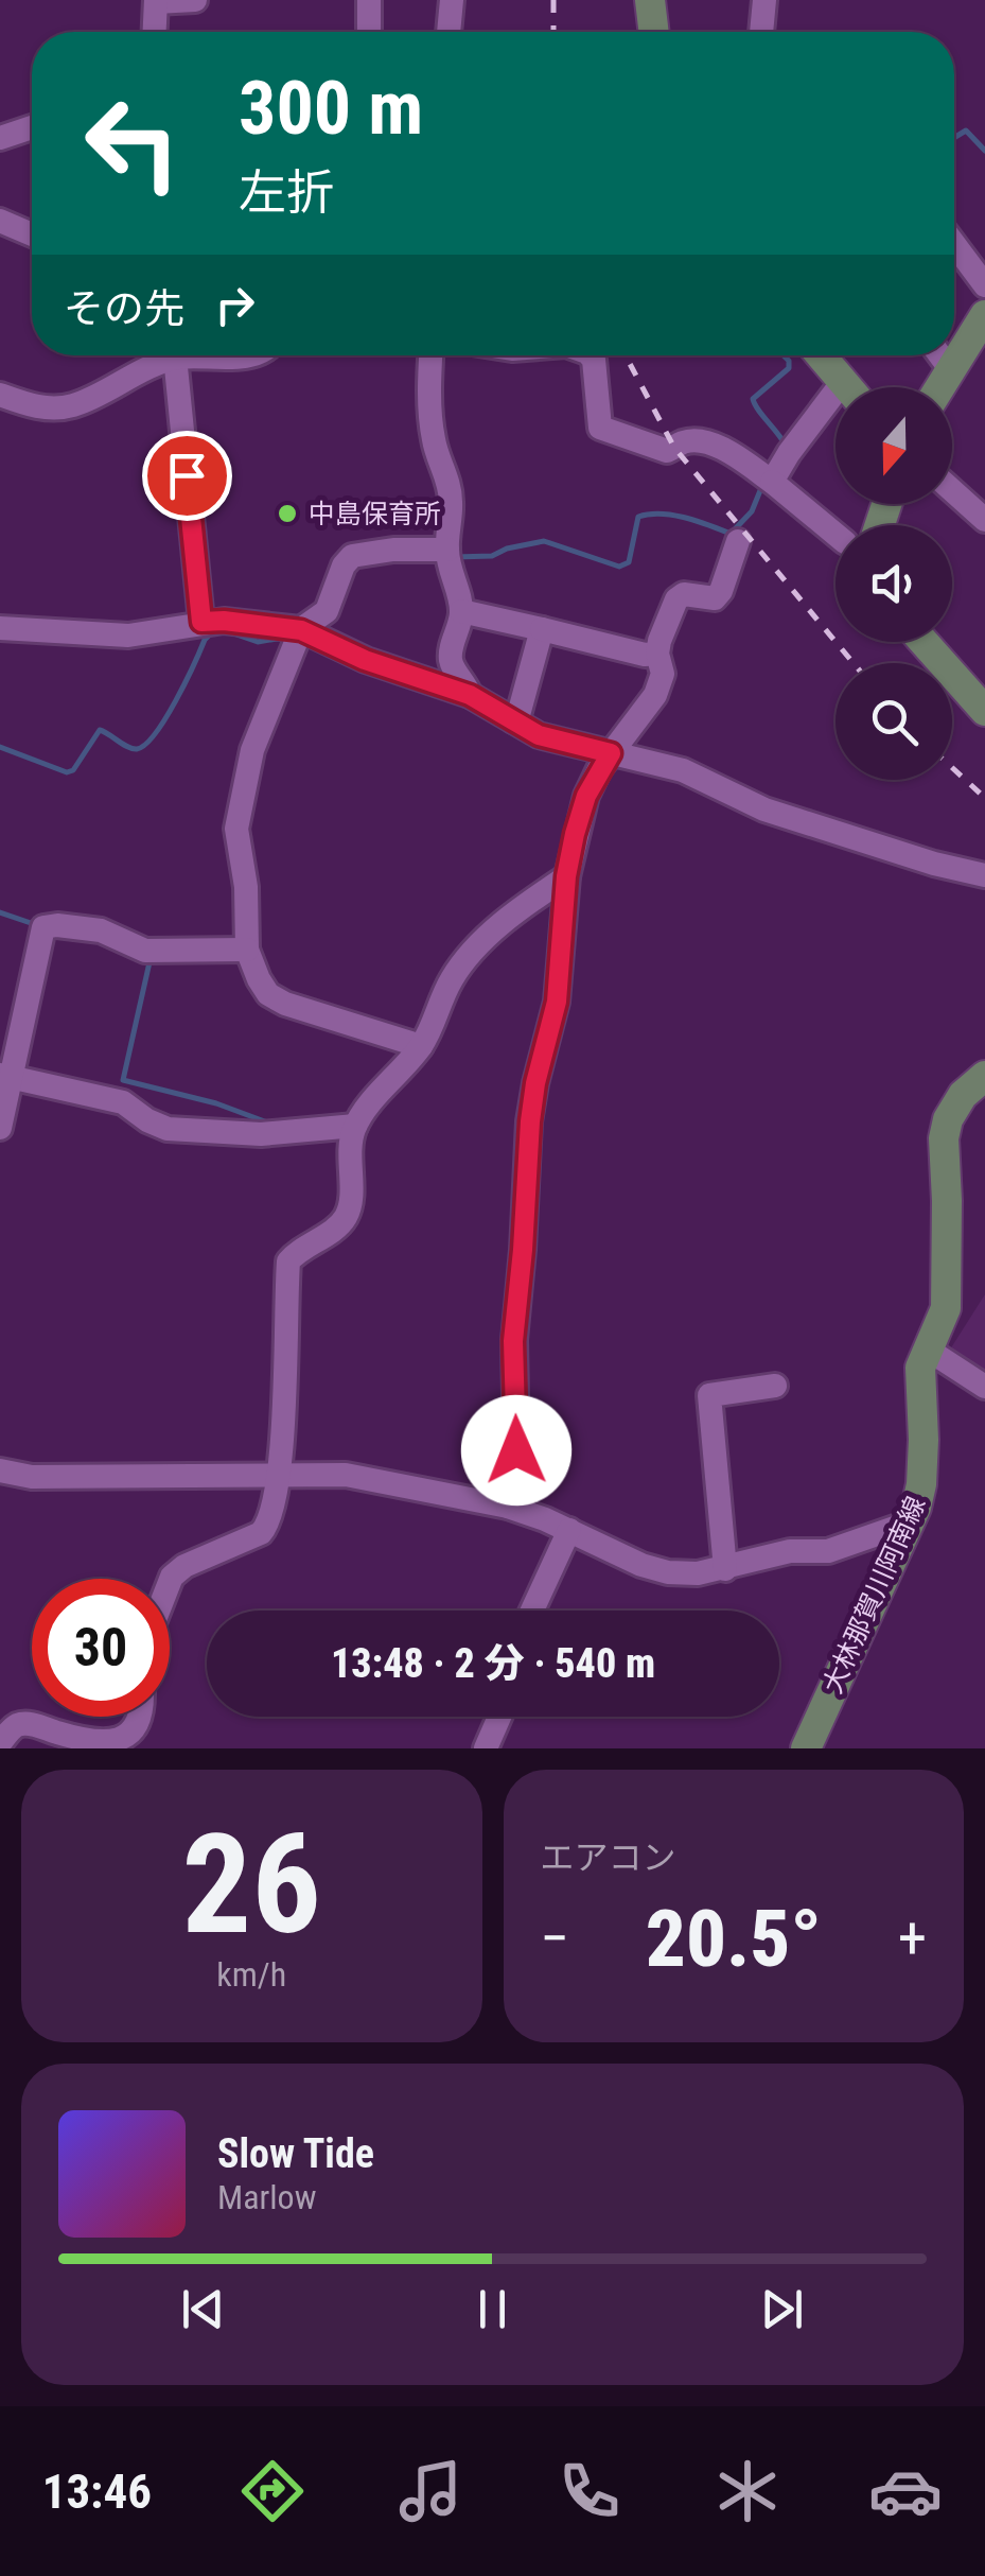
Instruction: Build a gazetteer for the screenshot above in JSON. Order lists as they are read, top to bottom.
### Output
{
  "streets": {
    "main road": ["大林那賀川阿南線"]
  },
  "places": ["中島保育所"],
  "north": "bottom",
  "page": {
    "turn": ["300 m", "左折"],
    "then": "その先",
    "limit": "30",
    "trip": "13:48 · 2 分 · 540 m",
    "tile": [
      ["26", "km/h"],
      "エアコン"
    ],
    "heat": ["−", "20.5°", "+"],
    "song": ["Slow Tide", "Marlow"],
    "tabs": "13:46"
  }
}
